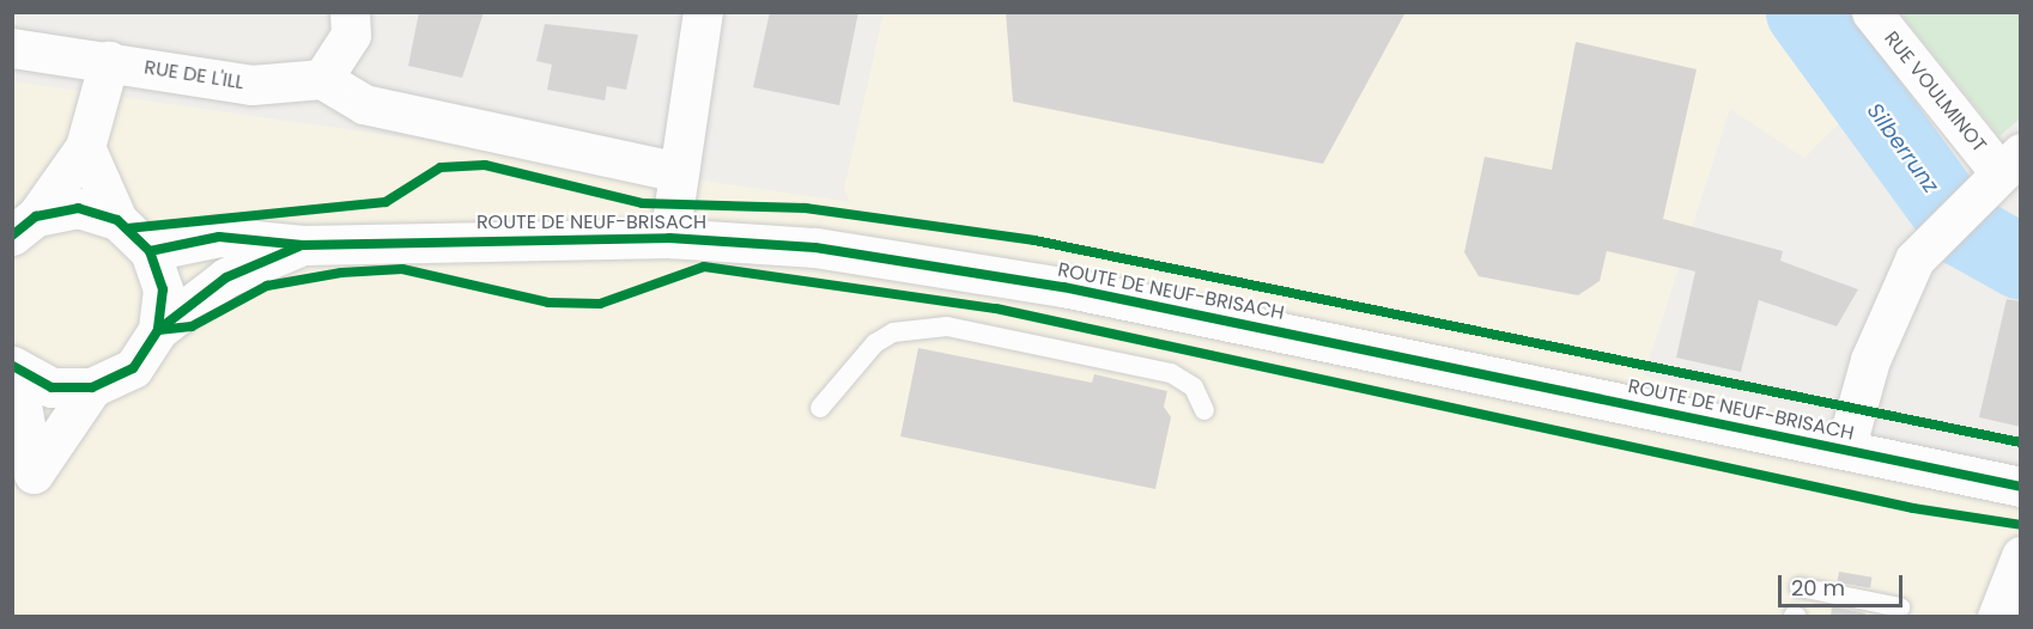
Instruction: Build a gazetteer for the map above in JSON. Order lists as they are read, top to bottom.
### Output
{
  "streets": {
    "main road": ["RUE DE L'ILL", "RUE VOULMINOT", "ROUTE DE NEUF-BRISACH"]
  },
  "water": ["Silberrunz"],
  "scale_bar": "20 m"
}
